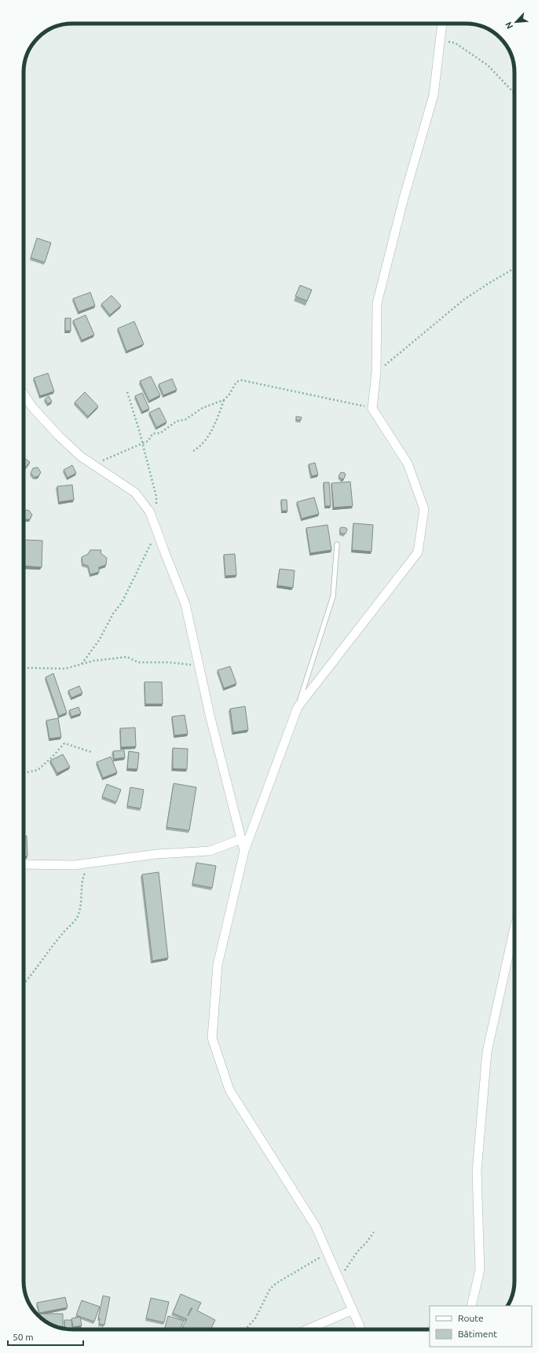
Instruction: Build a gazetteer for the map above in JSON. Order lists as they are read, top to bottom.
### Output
{
  "legend": ["Route", "Bâtiment"],
  "scale_bar": "50 m",
  "north": "bottom left"
}
